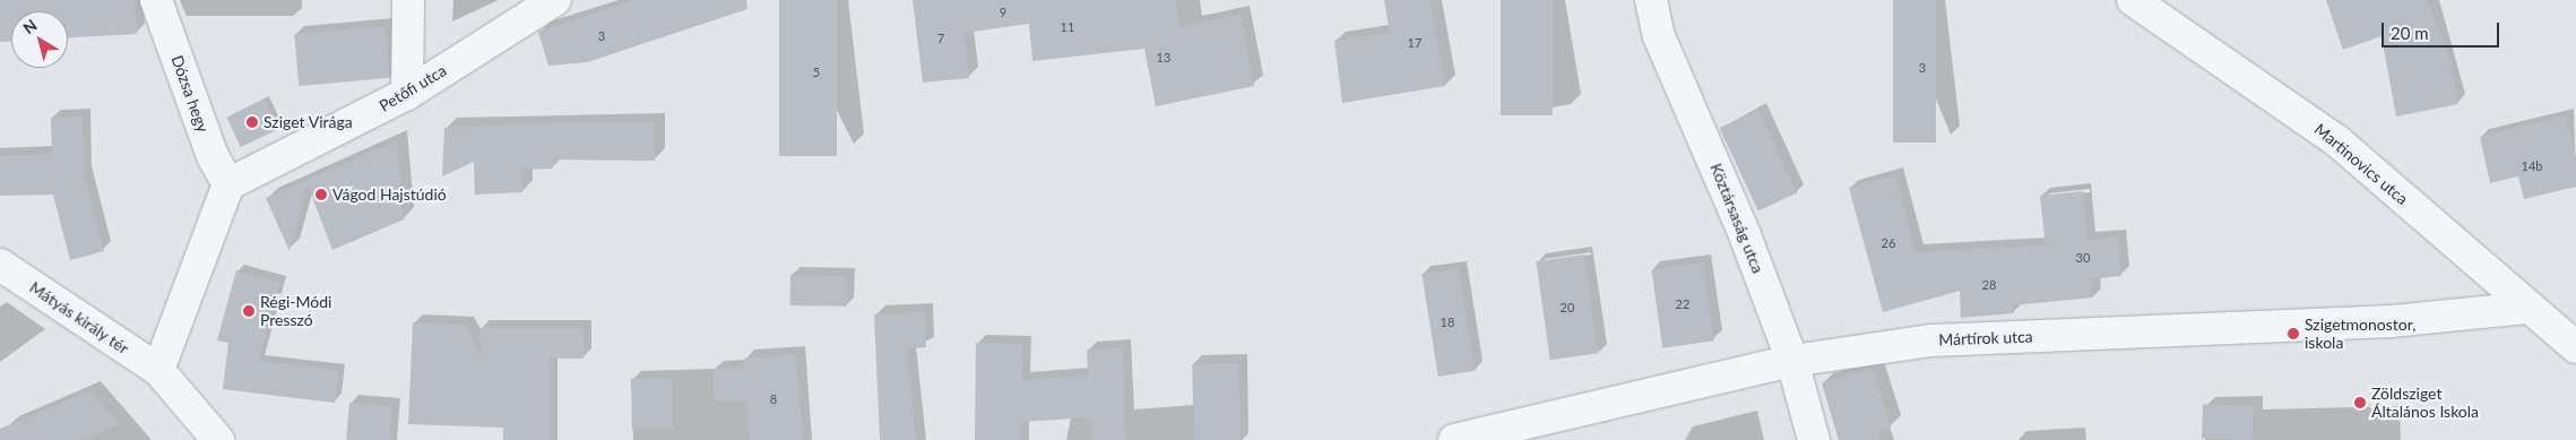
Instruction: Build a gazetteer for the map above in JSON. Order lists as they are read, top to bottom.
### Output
{
  "streets": {
    "street": [
      "Petőfi utca",
      "Dózsa hegy",
      "Martinovics utca",
      "Köztársaság utca",
      "Mátyás király tér",
      "Mártírok utca"
    ]
  },
  "crossings": [
    ["Petőfi utca", "Dózsa hegy"],
    ["Martinovics utca", "Mártírok utca"],
    ["Köztársaság utca", "Mártírok utca"]
  ],
  "places": [
    "Sziget Virága",
    "Vágod Hajstúdió",
    "Régi-Módi Presszó",
    "Szigetmonostor, iskola",
    "Zöldsziget Általános Iskola"
  ],
  "house_numbers": [
    "9",
    "11",
    "3",
    "7",
    "17",
    "13",
    "3",
    "5",
    "14b",
    "26",
    "30",
    "28",
    "22",
    "20",
    "18",
    "8"
  ],
  "scale_bar": "20 m",
  "north": "top left"
}
